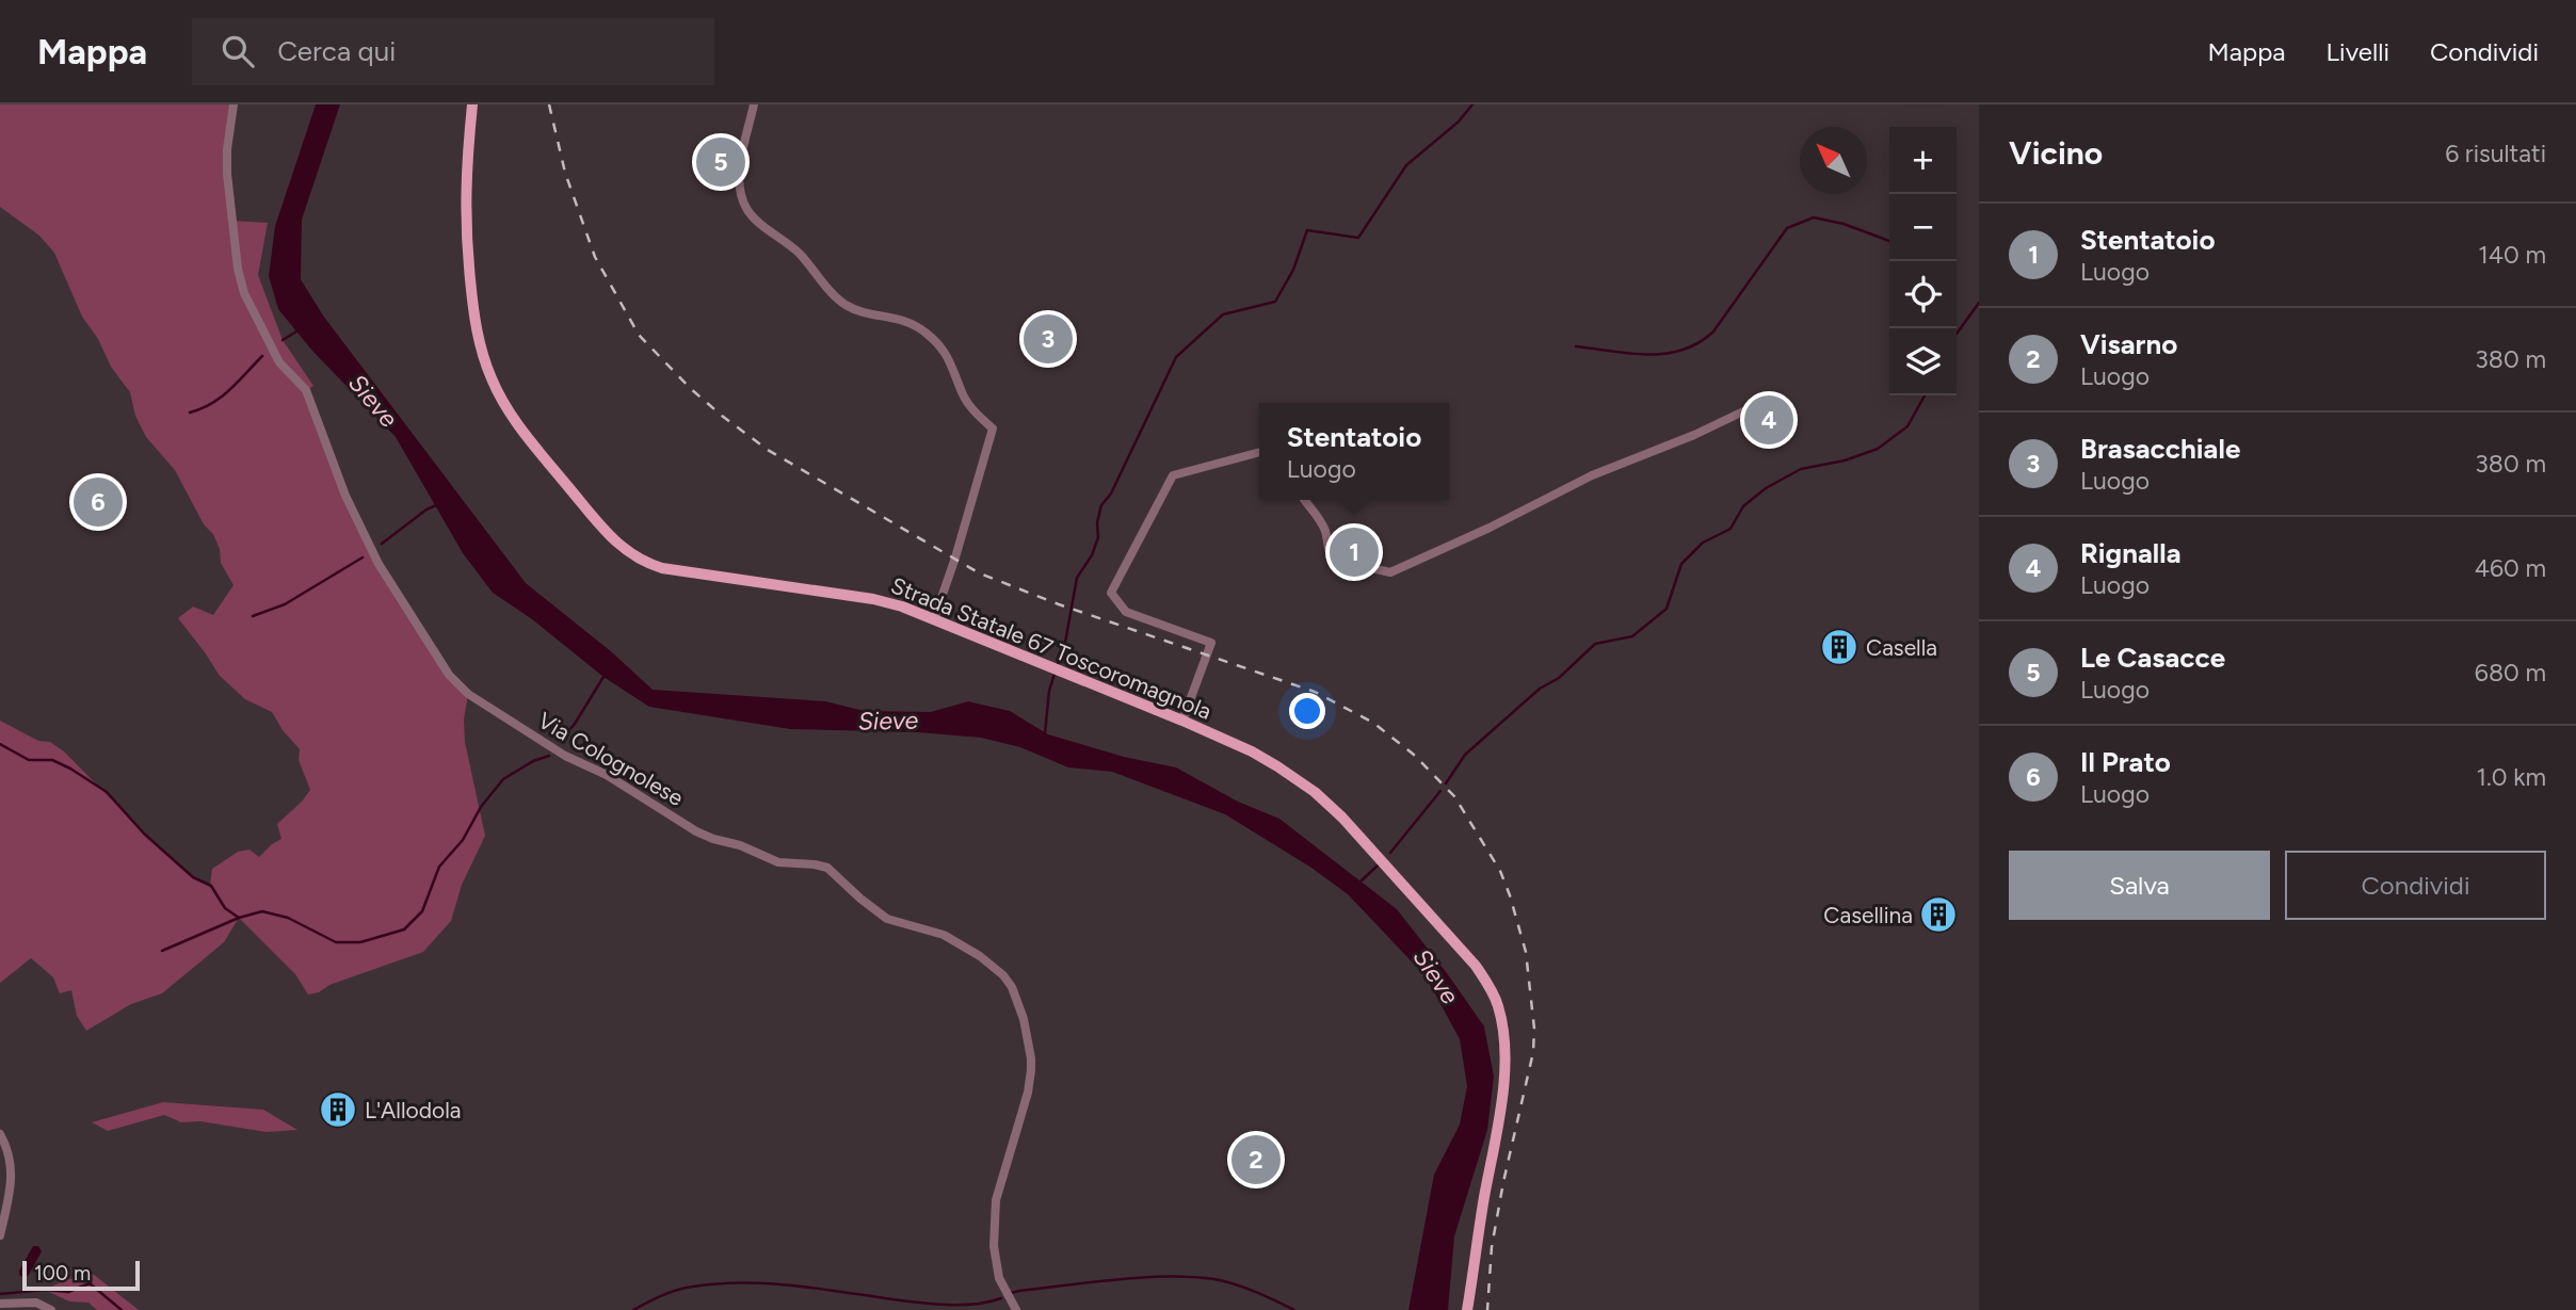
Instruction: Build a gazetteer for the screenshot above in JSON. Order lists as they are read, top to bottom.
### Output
{
  "streets": {
    "main road": ["Strada Statale 67 Toscoromagnola"],
    "street": ["Via Colognolese"]
  },
  "water": ["Sieve"],
  "places": {
    "building": ["Casella", "Casellina", "L'Allodola"]
  },
  "scale_bar": "100 m",
  "north": "top left",
  "page": {
    "header": "Mappa",
    "search": "Cerca qui",
    "nav": ["Mappa", "Livelli", "Condividi"],
    "heading": ["Vicino", "6 risultati"],
    "map_buttons": ["+", "−"],
    "pins": [
      "5",
      "3",
      "4",
      "6",
      "1",
      "2"
    ],
    "list": [
      {
        "mark": "1",
        "name": "Stentatoio",
        "note": "Luogo",
        "value": "140 m"
      },
      {
        "mark": "2",
        "name": "Visarno",
        "note": "Luogo",
        "value": "380 m"
      },
      {
        "mark": "3",
        "name": "Brasacchiale",
        "note": "Luogo",
        "value": "380 m"
      },
      {
        "mark": "4",
        "name": "Rignalla",
        "note": "Luogo",
        "value": "460 m"
      },
      {
        "mark": "5",
        "name": "Le Casacce",
        "note": "Luogo",
        "value": "680 m"
      },
      {
        "mark": "6",
        "name": "Il Prato",
        "note": "Luogo",
        "value": "1.0 km"
      }
    ],
    "popup": ["Stentatoio", "Luogo"],
    "buttons": ["Salva", "Condividi"],
    "scale": "100 m"
  }
}
